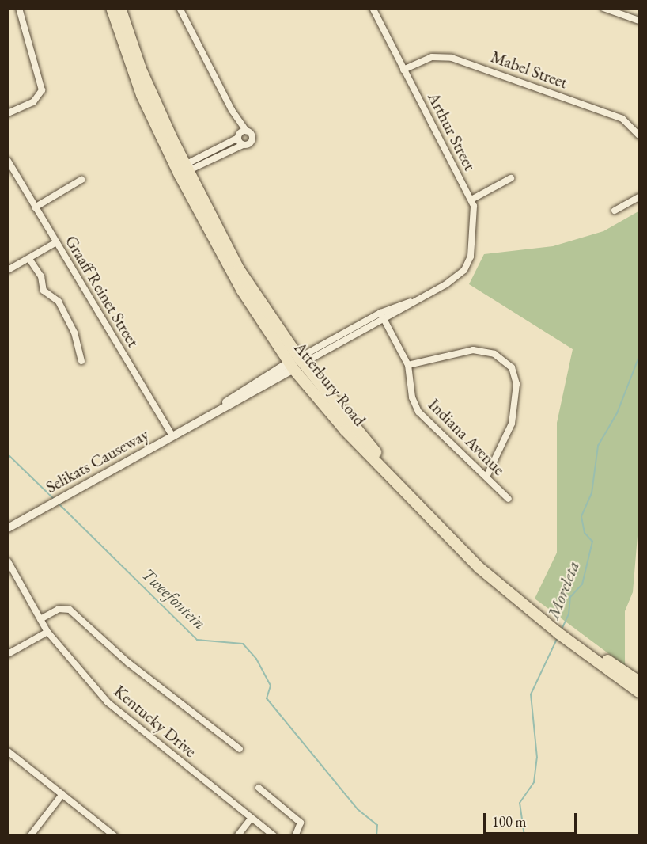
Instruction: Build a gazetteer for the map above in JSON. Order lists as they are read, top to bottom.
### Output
{
  "streets": {
    "main road": ["Atterbury Road"],
    "street": [
      "Mabel Street",
      "Arthur Street",
      "Graaff Reinet Street",
      "Indiana Avenue",
      "Selikats Causeway",
      "Kentucky Drive"
    ]
  },
  "crossings": [
    ["Mabel Street", "Arthur Street"],
    ["Arthur Street", "Selikats Causeway"],
    ["Graaff Reinet Street", "Selikats Causeway"],
    ["Atterbury Road", "Selikats Causeway"],
    ["Indiana Avenue", "Selikats Causeway"]
  ],
  "water": ["Moreleta", "Tweefontein"],
  "scale_bar": "100 m"
}
